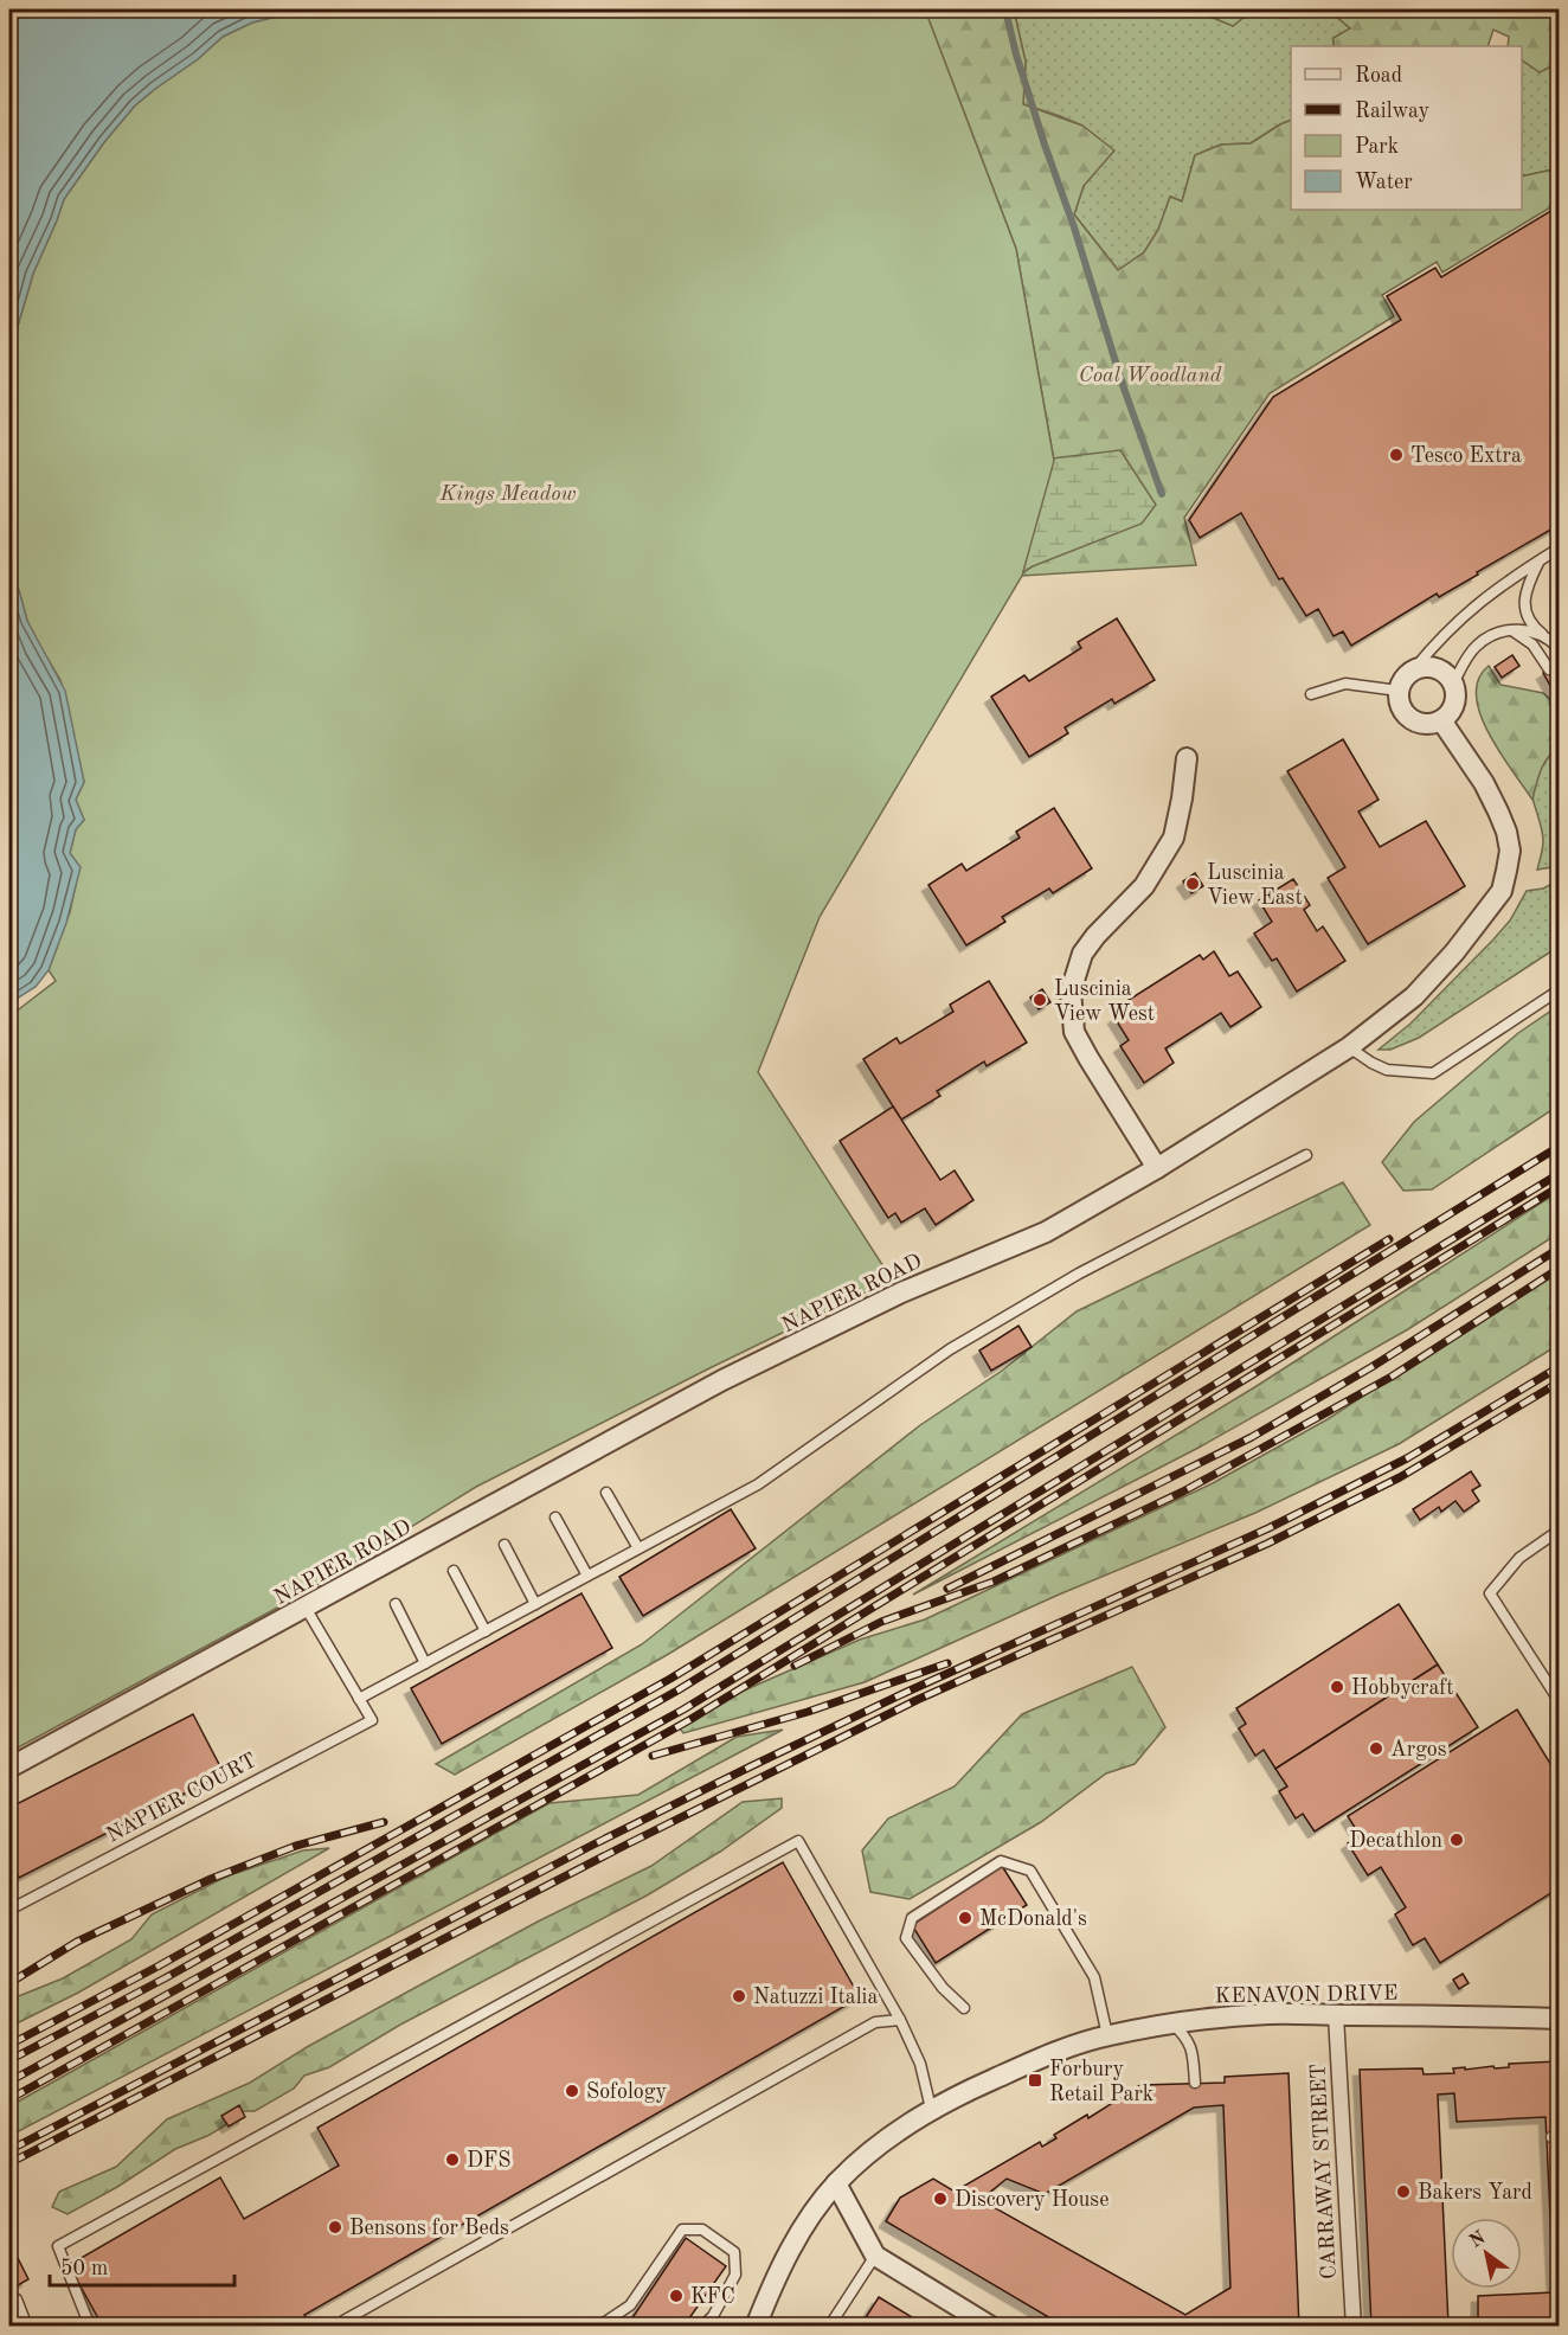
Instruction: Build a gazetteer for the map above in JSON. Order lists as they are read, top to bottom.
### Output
{
  "streets": {
    "street": ["NAPIER ROAD", "KENAVON DRIVE", "CARRAWAY STREET"],
    "lane": ["NAPIER COURT"]
  },
  "crossings": [
    ["KENAVON DRIVE", "CARRAWAY STREET"]
  ],
  "parks": ["Coal Woodland", "Kings Meadow"],
  "places": {
    "other": [
      "Tesco Extra",
      "Luscinia View East",
      "Luscinia View West",
      "Hobbycraft",
      "Argos",
      "Decathlon",
      "McDonald's",
      "Natuzzi Italia",
      "Sofology",
      "DFS",
      "Bakers Yard",
      "Discovery House",
      "Bensons for Beds",
      "KFC"
    ],
    "transit": ["Forbury Retail Park"]
  },
  "legend": [
    "Road",
    "Railway",
    "Park",
    "Water"
  ],
  "scale_bar": "50 m",
  "north": "top left"
}
